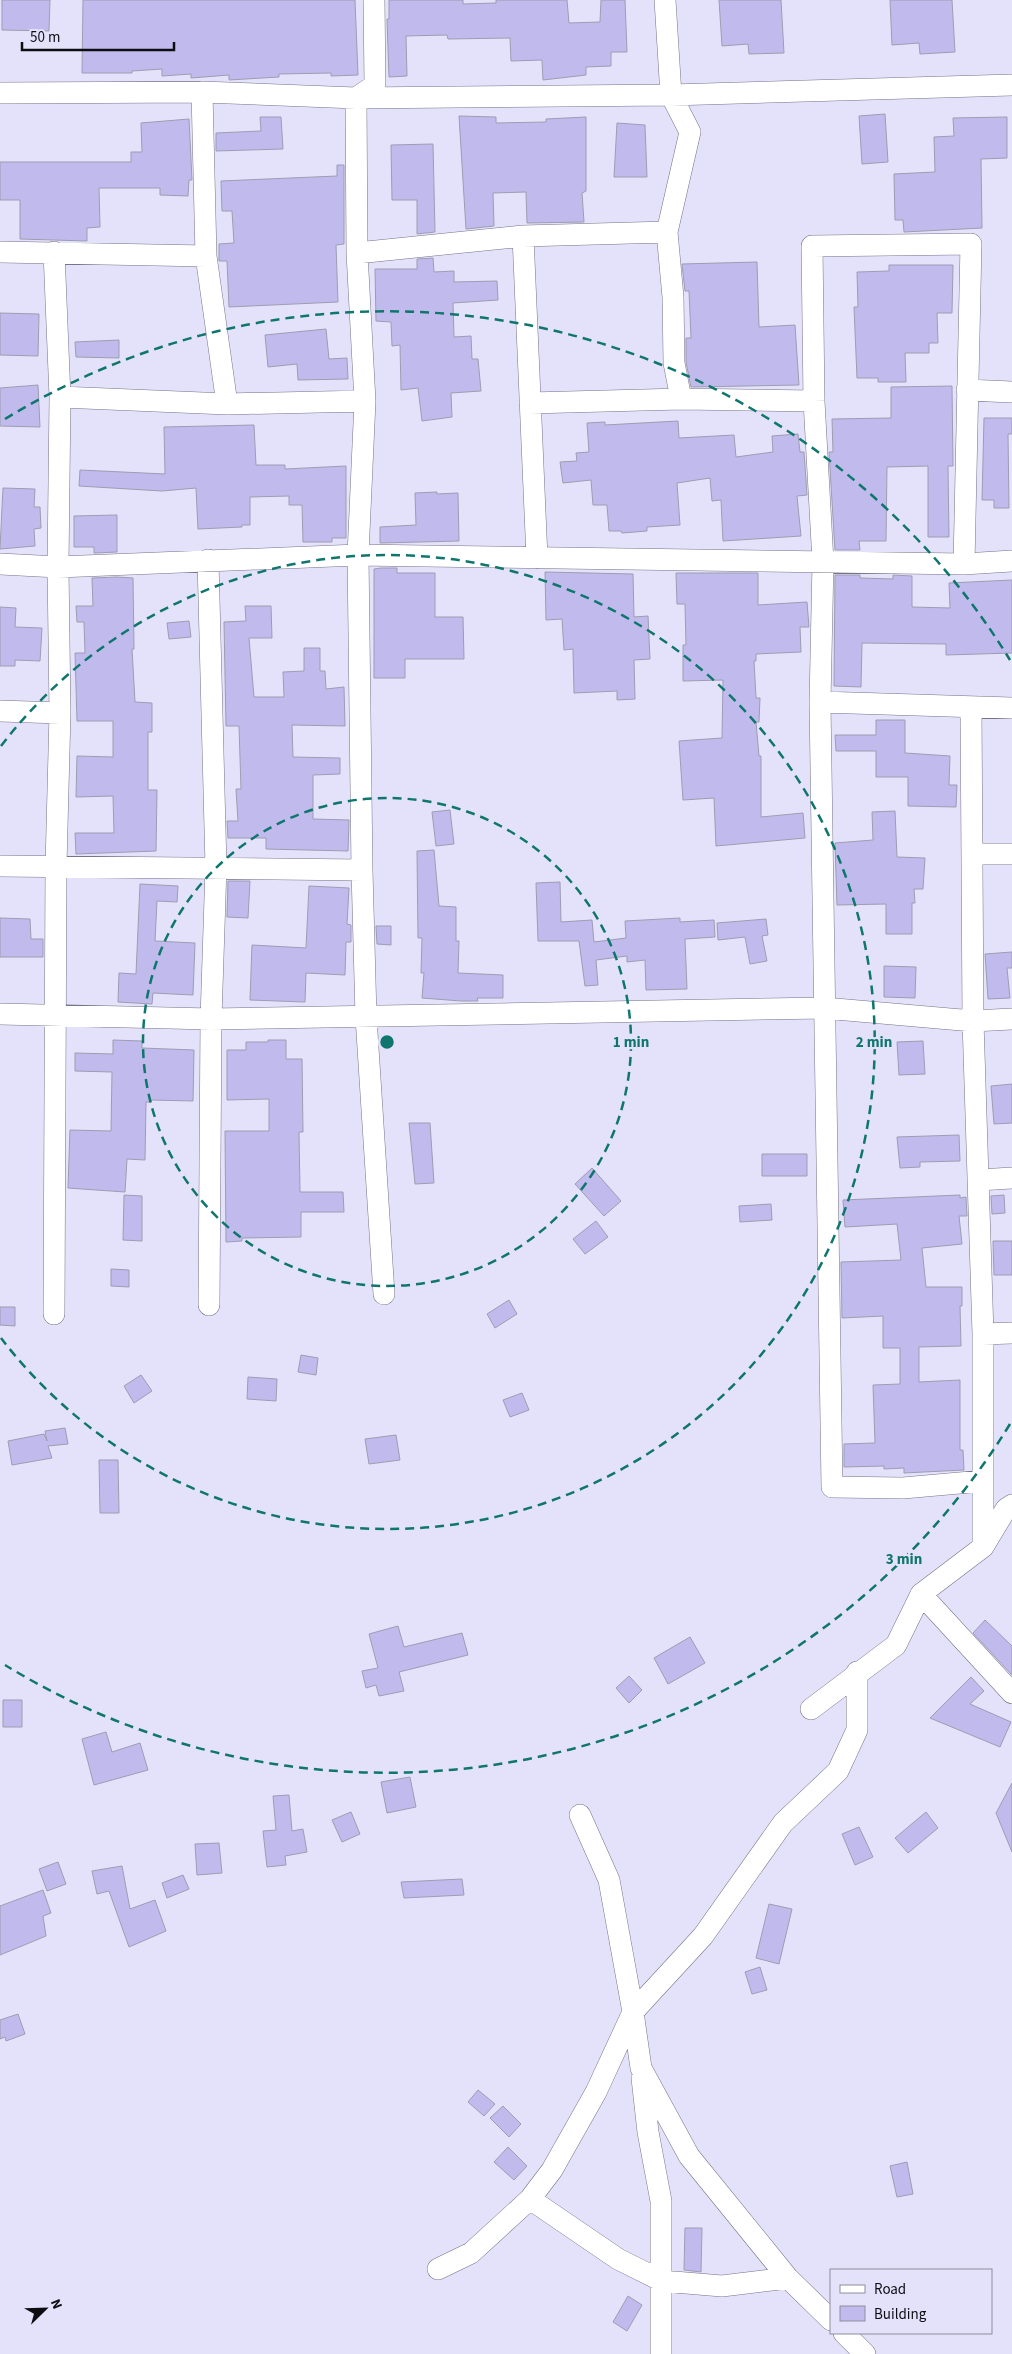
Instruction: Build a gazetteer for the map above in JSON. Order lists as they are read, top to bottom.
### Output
{
  "legend": ["Road", "Building"],
  "scale_bar": "50 m",
  "north": "top right",
  "rings": ["1 min", "2 min", "3 min"]
}
